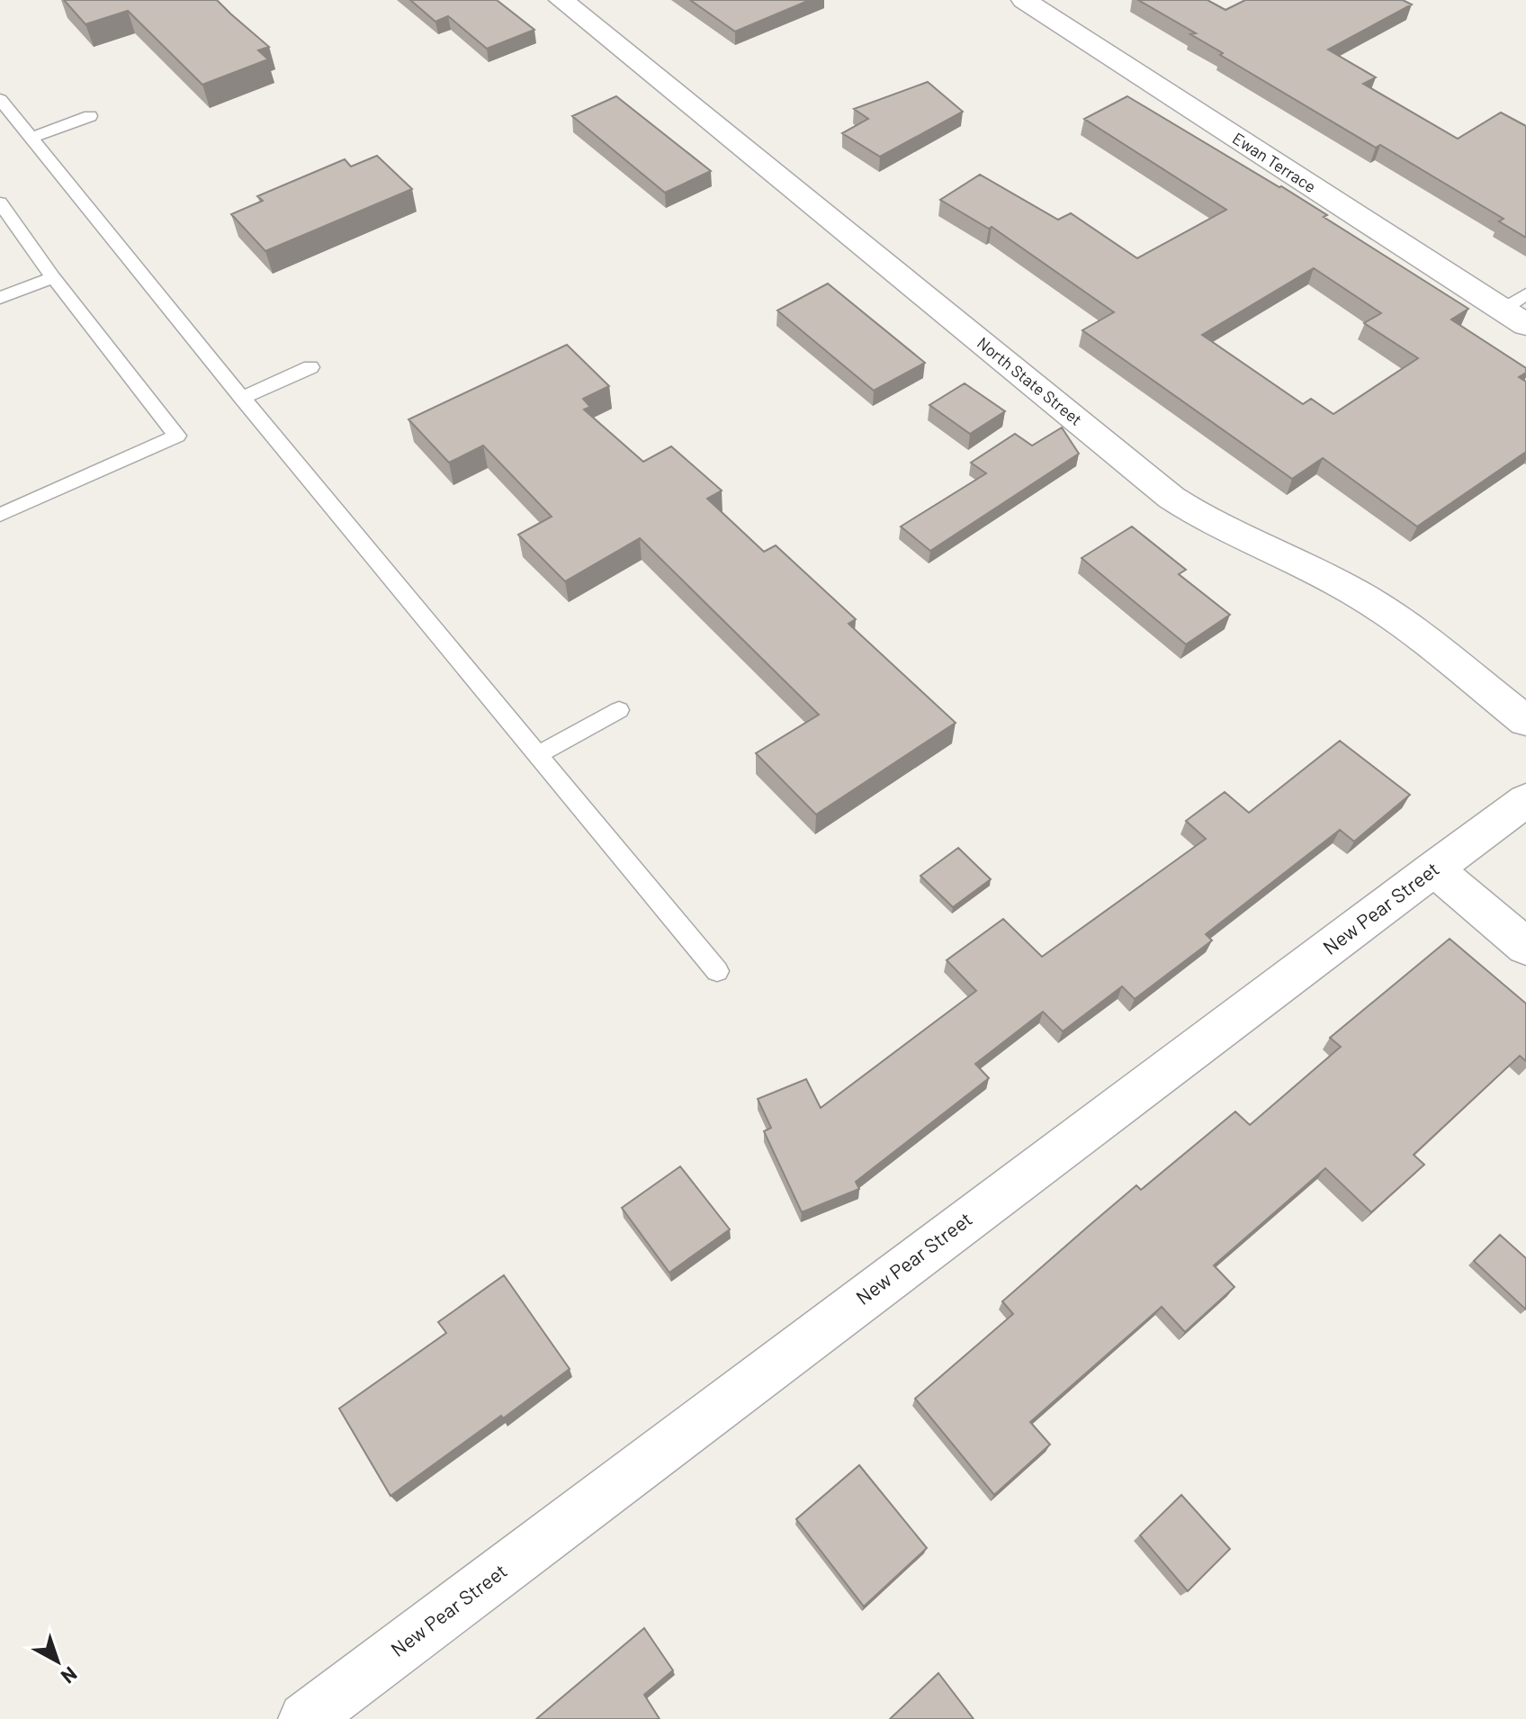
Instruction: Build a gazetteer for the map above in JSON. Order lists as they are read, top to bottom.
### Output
{
  "streets": {
    "street": ["Ewan Terrace", "North State Street", "New Pear Street"]
  },
  "north": "bottom right"
}
